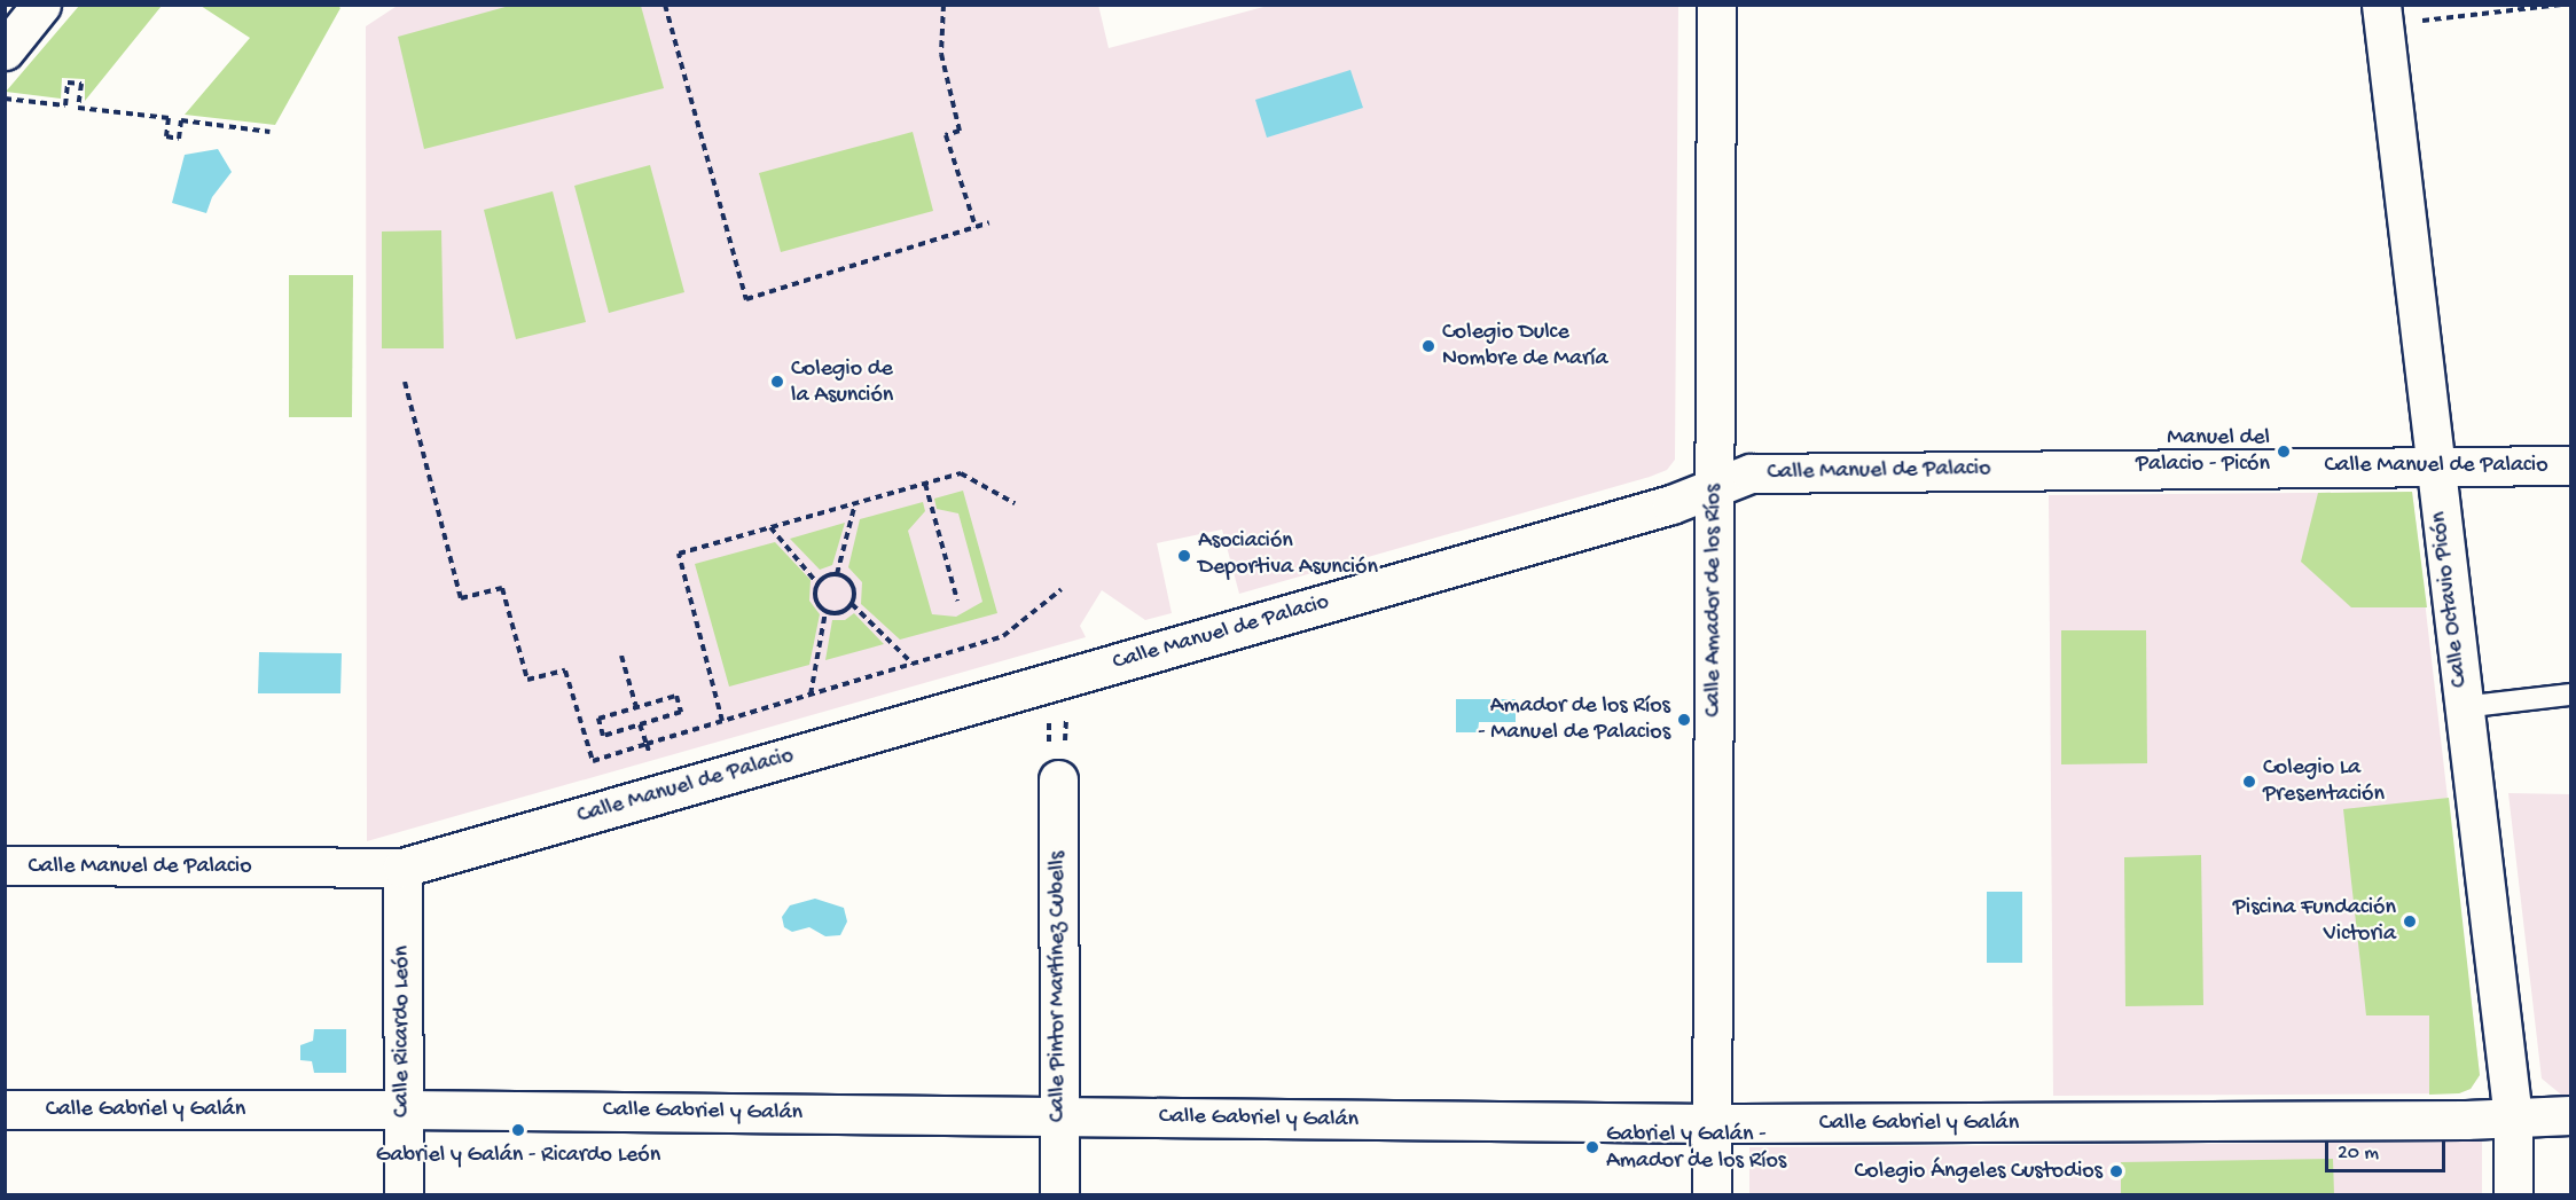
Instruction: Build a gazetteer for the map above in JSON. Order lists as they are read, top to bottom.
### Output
{
  "streets": {
    "street": [
      "Calle Manuel de Palacio",
      "Calle Octavio Picón",
      "Calle Amador de los Ríos",
      "Calle Pintor Martínez Cubells",
      "Calle Ricardo León",
      "Calle Gabriel y Galán"
    ]
  },
  "crossings": [
    ["Calle Manuel de Palacio", "Calle Octavio Picón"],
    ["Calle Manuel de Palacio", "Calle Amador de los Ríos"],
    ["Calle Manuel de Palacio", "Calle Ricardo León"],
    ["Calle Octavio Picón", "Calle Gabriel y Galán"],
    ["Calle Amador de los Ríos", "Calle Gabriel y Galán"],
    ["Calle Pintor Martínez Cubells", "Calle Gabriel y Galán"],
    ["Calle Ricardo León", "Calle Gabriel y Galán"]
  ],
  "places": [
    "Colegio Dulce Nombre de María",
    "Colegio de la Asunción",
    "Manuel del Palacio - Picón",
    "Asociación Deportiva Asunción",
    "Amador de los Ríos - Manuel de Palacios",
    "Colegio La Presentación",
    "Piscina Fundación Victoria",
    "Gabriel y Galán - Ricardo León",
    "Gabriel y Galán - Amador de los Ríos",
    "Colegio Ángeles Custodios"
  ],
  "scale_bar": "20 m"
}
